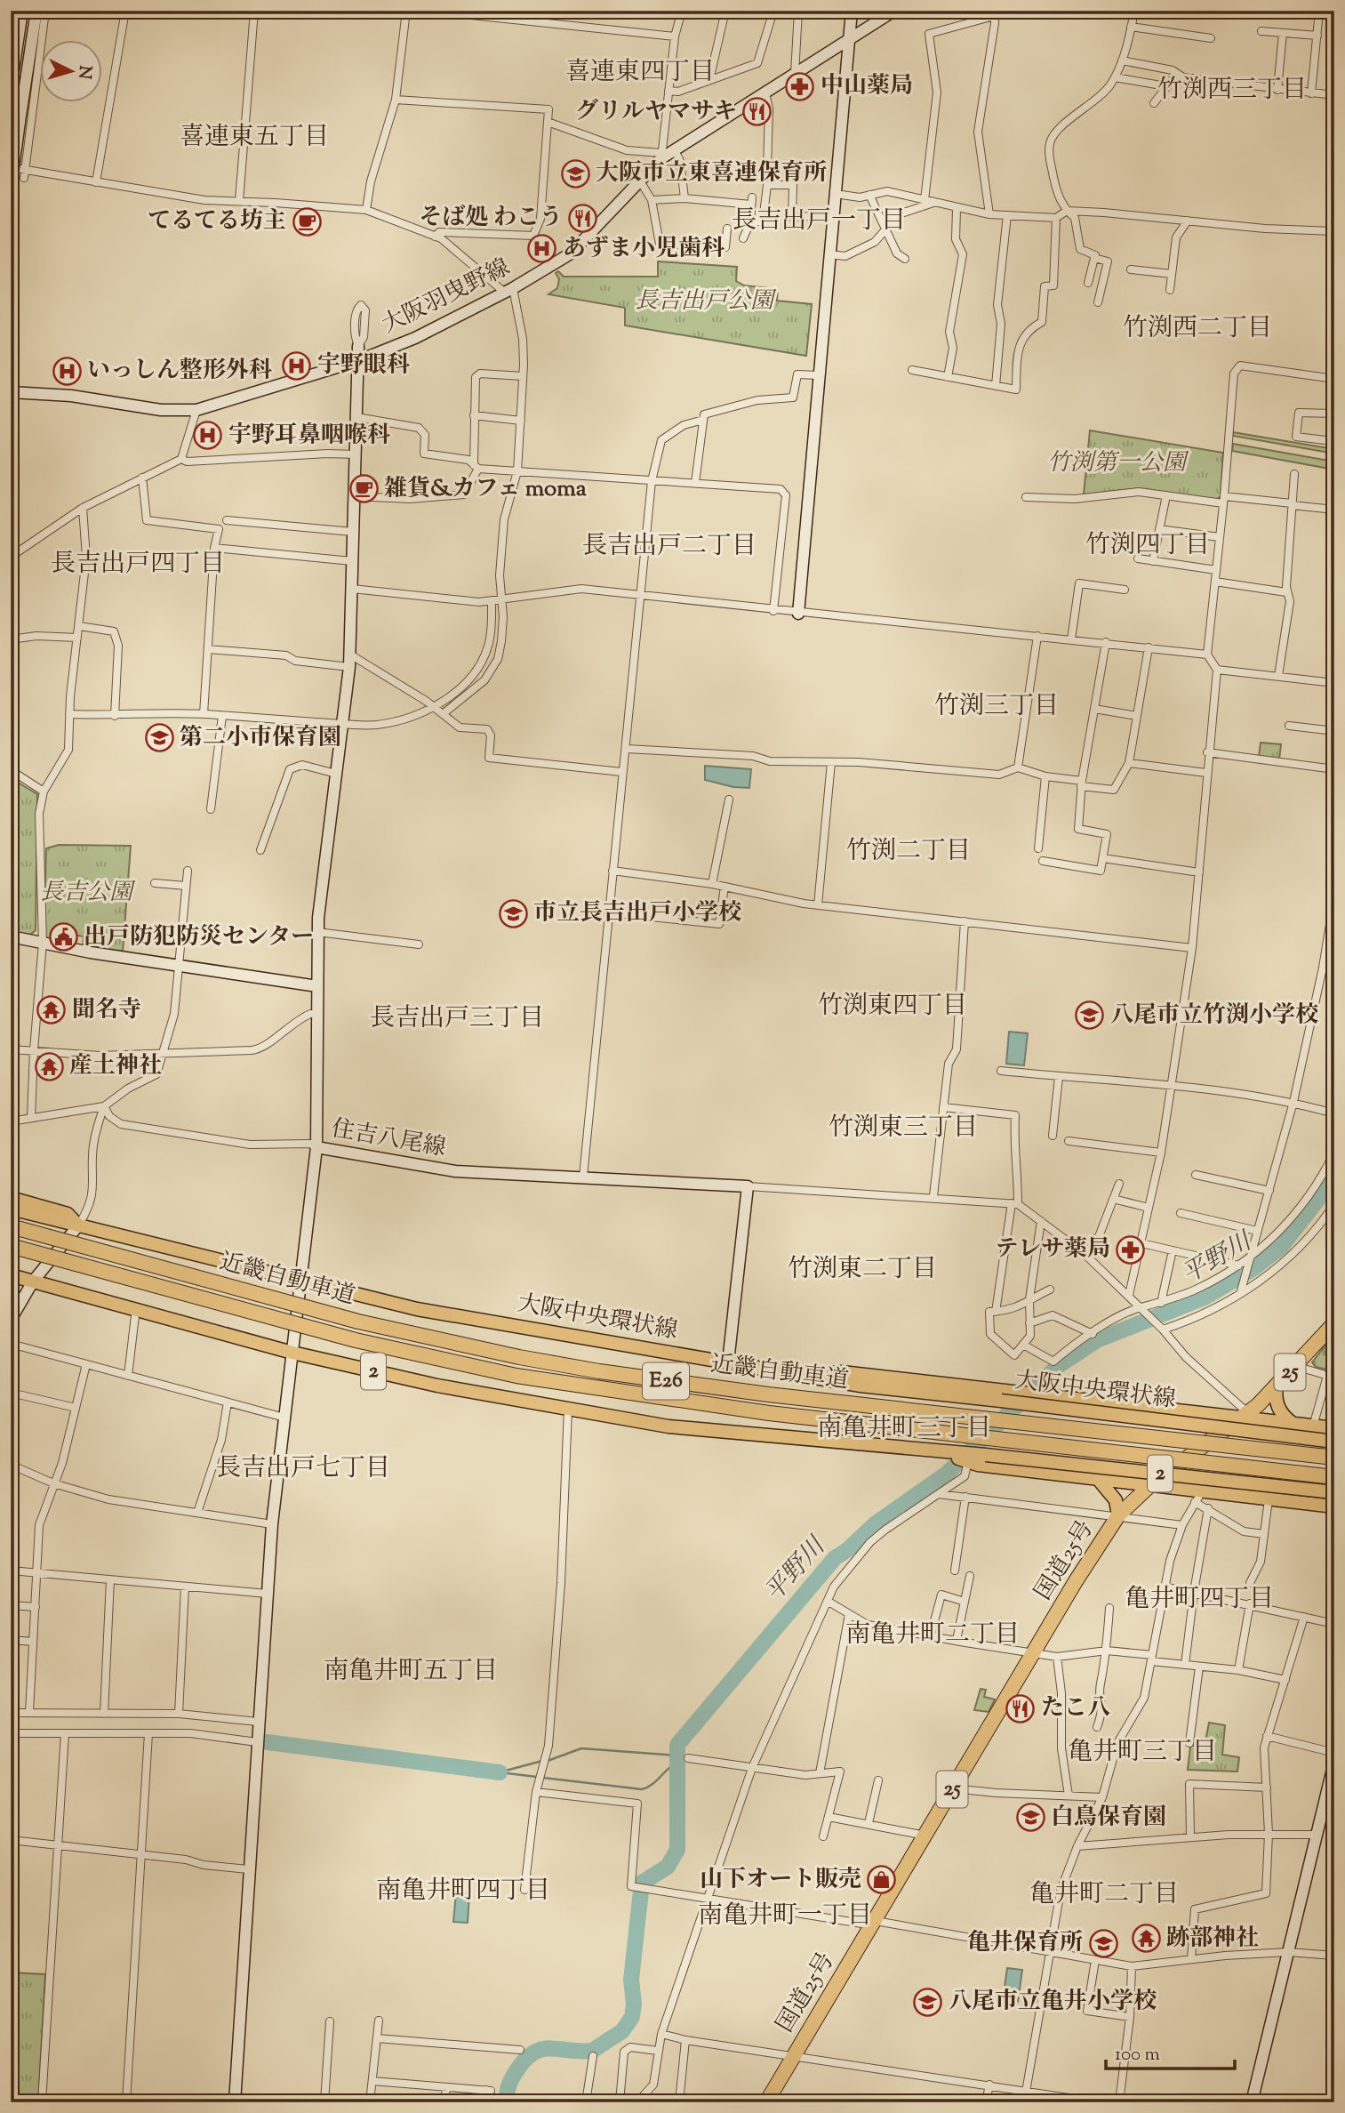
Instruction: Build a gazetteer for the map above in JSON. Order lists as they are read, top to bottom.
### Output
{
  "streets": {
    "highway": [
      "近畿自動車道",
      "25",
      "E26",
      "国道25号"
    ],
    "main road": ["大阪中央環状線", "2"],
    "street": ["大阪羽曳野線", "住吉八尾線"]
  },
  "crossings": [
    ["大阪羽曳野線", "住吉八尾線"],
    ["大阪中央環状線", "2"],
    ["2", "国道25号"]
  ],
  "districts": [
    "喜連東四丁目",
    "竹渕西三丁目",
    "喜連東五丁目",
    "長吉出戸一丁目",
    "竹渕西二丁目",
    "竹渕四丁目",
    "長吉出戸二丁目",
    "長吉出戸四丁目",
    "竹渕三丁目",
    "竹渕二丁目",
    "竹渕東四丁目",
    "長吉出戸三丁目",
    "竹渕東三丁目",
    "竹渕東二丁目",
    "南亀井町三丁目",
    "長吉出戸七丁目",
    "亀井町四丁目",
    "南亀井町二丁目",
    "南亀井町五丁目",
    "亀井町三丁目",
    "南亀井町四丁目",
    "亀井町二丁目",
    "南亀井町一丁目"
  ],
  "water": ["平野川"],
  "parks": ["長吉出戸公園", "竹渕第一公園", "長吉公園"],
  "places": {
    "pharmacy": ["中山薬局", "テレサ薬局"],
    "restaurant": ["グリルヤマサキ", "そば処 わこう", "たこ八"],
    "school or university": [
      "大阪市立東喜連保育所",
      "第二小市保育園",
      "市立長吉出戸小学校",
      "八尾市立竹渕小学校",
      "白鳥保育園",
      "亀井保育所",
      "八尾市立亀井小学校"
    ],
    "cafe": ["てるてる坊主", "雑貨&カフェ moma"],
    "hospital": [
      "あずま小児歯科",
      "宇野眼科",
      "いっしん整形外科",
      "宇野耳鼻咽喉科"
    ],
    "public building": ["出戸防犯防災センター"],
    "temple": ["聞名寺", "産土神社", "跡部神社"],
    "shop": ["山下オート販売"]
  },
  "scale_bar": "100 m",
  "north": "right"
}
